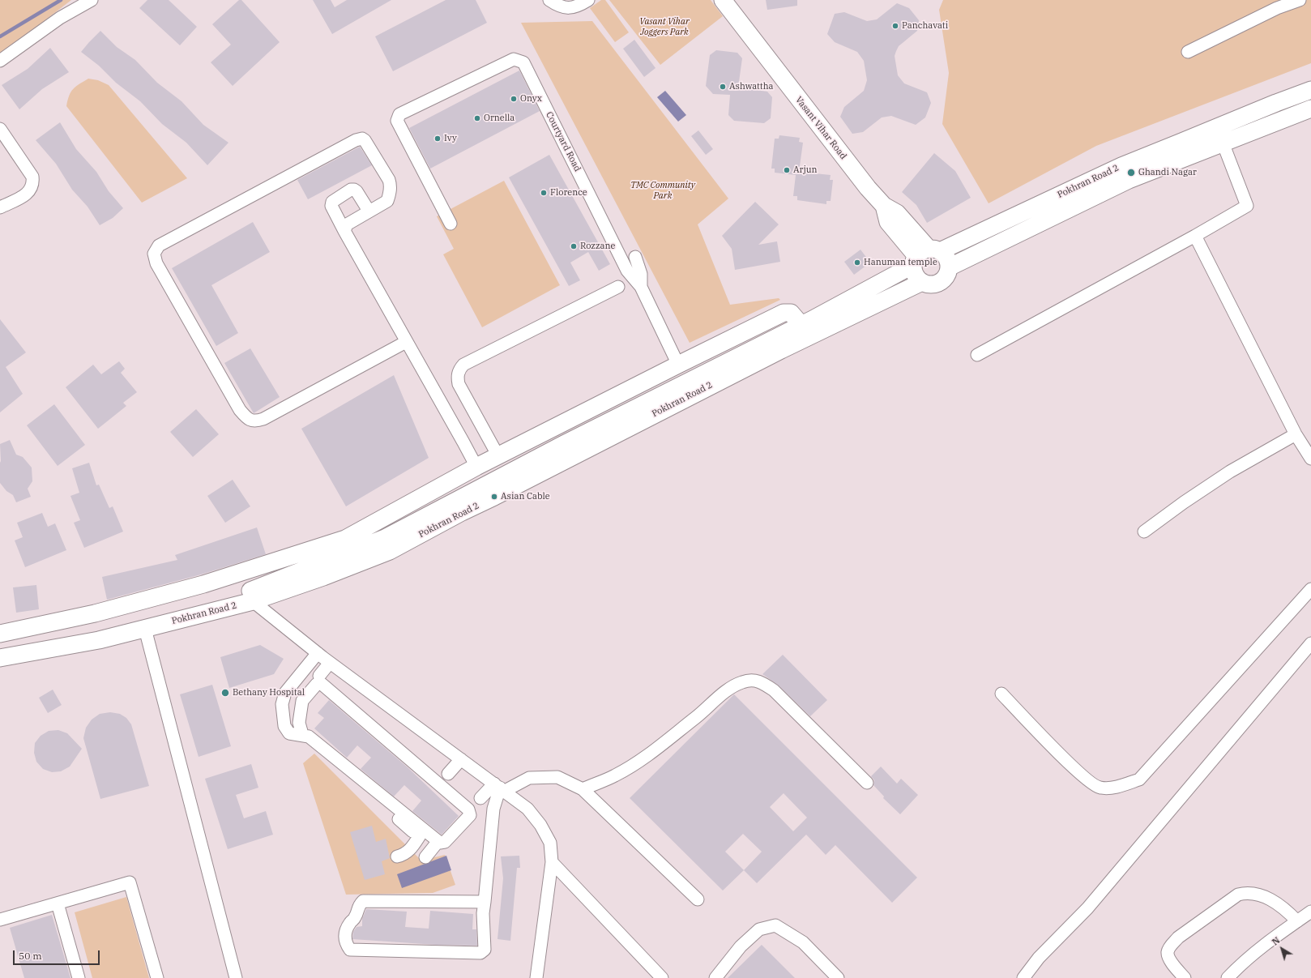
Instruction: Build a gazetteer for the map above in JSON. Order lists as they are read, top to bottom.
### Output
{
  "streets": {
    "main road": ["Vasant Vihar Road", "Pokhran Road 2"],
    "street": ["Courtyard Road"]
  },
  "crossings": [
    ["Vasant Vihar Road", "Pokhran Road 2"]
  ],
  "parks": ["Vasant Vihar Joggers Park", "TMC Community Park"],
  "places": [
    "Panchavati",
    "Ashwattha",
    "Onyx",
    "Ornella",
    "Ivy",
    "Arjun",
    "Ghandi Nagar",
    "Florence",
    "Rozzane",
    "Hanuman temple",
    "Asian Cable",
    "Bethany Hospital"
  ],
  "scale_bar": "50 m",
  "north": "top left"
}
